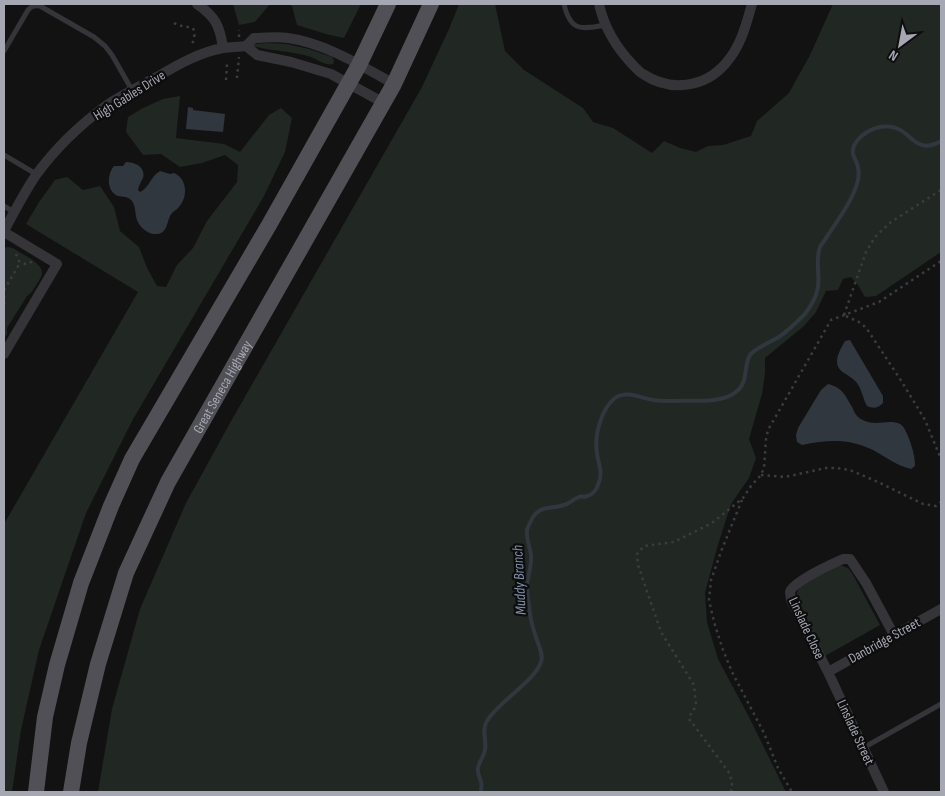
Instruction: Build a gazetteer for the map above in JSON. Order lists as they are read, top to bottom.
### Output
{
  "streets": {
    "main road": ["Great Seneca Highway"],
    "street": [
      "High Gables Drive",
      "Linslade Close",
      "Danbridge Street",
      "Linslade Street"
    ]
  },
  "crossings": [
    ["High Gables Drive", "Great Seneca Highway"],
    ["Linslade Close", "Danbridge Street"],
    ["Linslade Close", "Linslade Street"],
    ["Danbridge Street", "Linslade Street"]
  ],
  "water": ["Muddy Branch"],
  "north": "bottom left"
}
